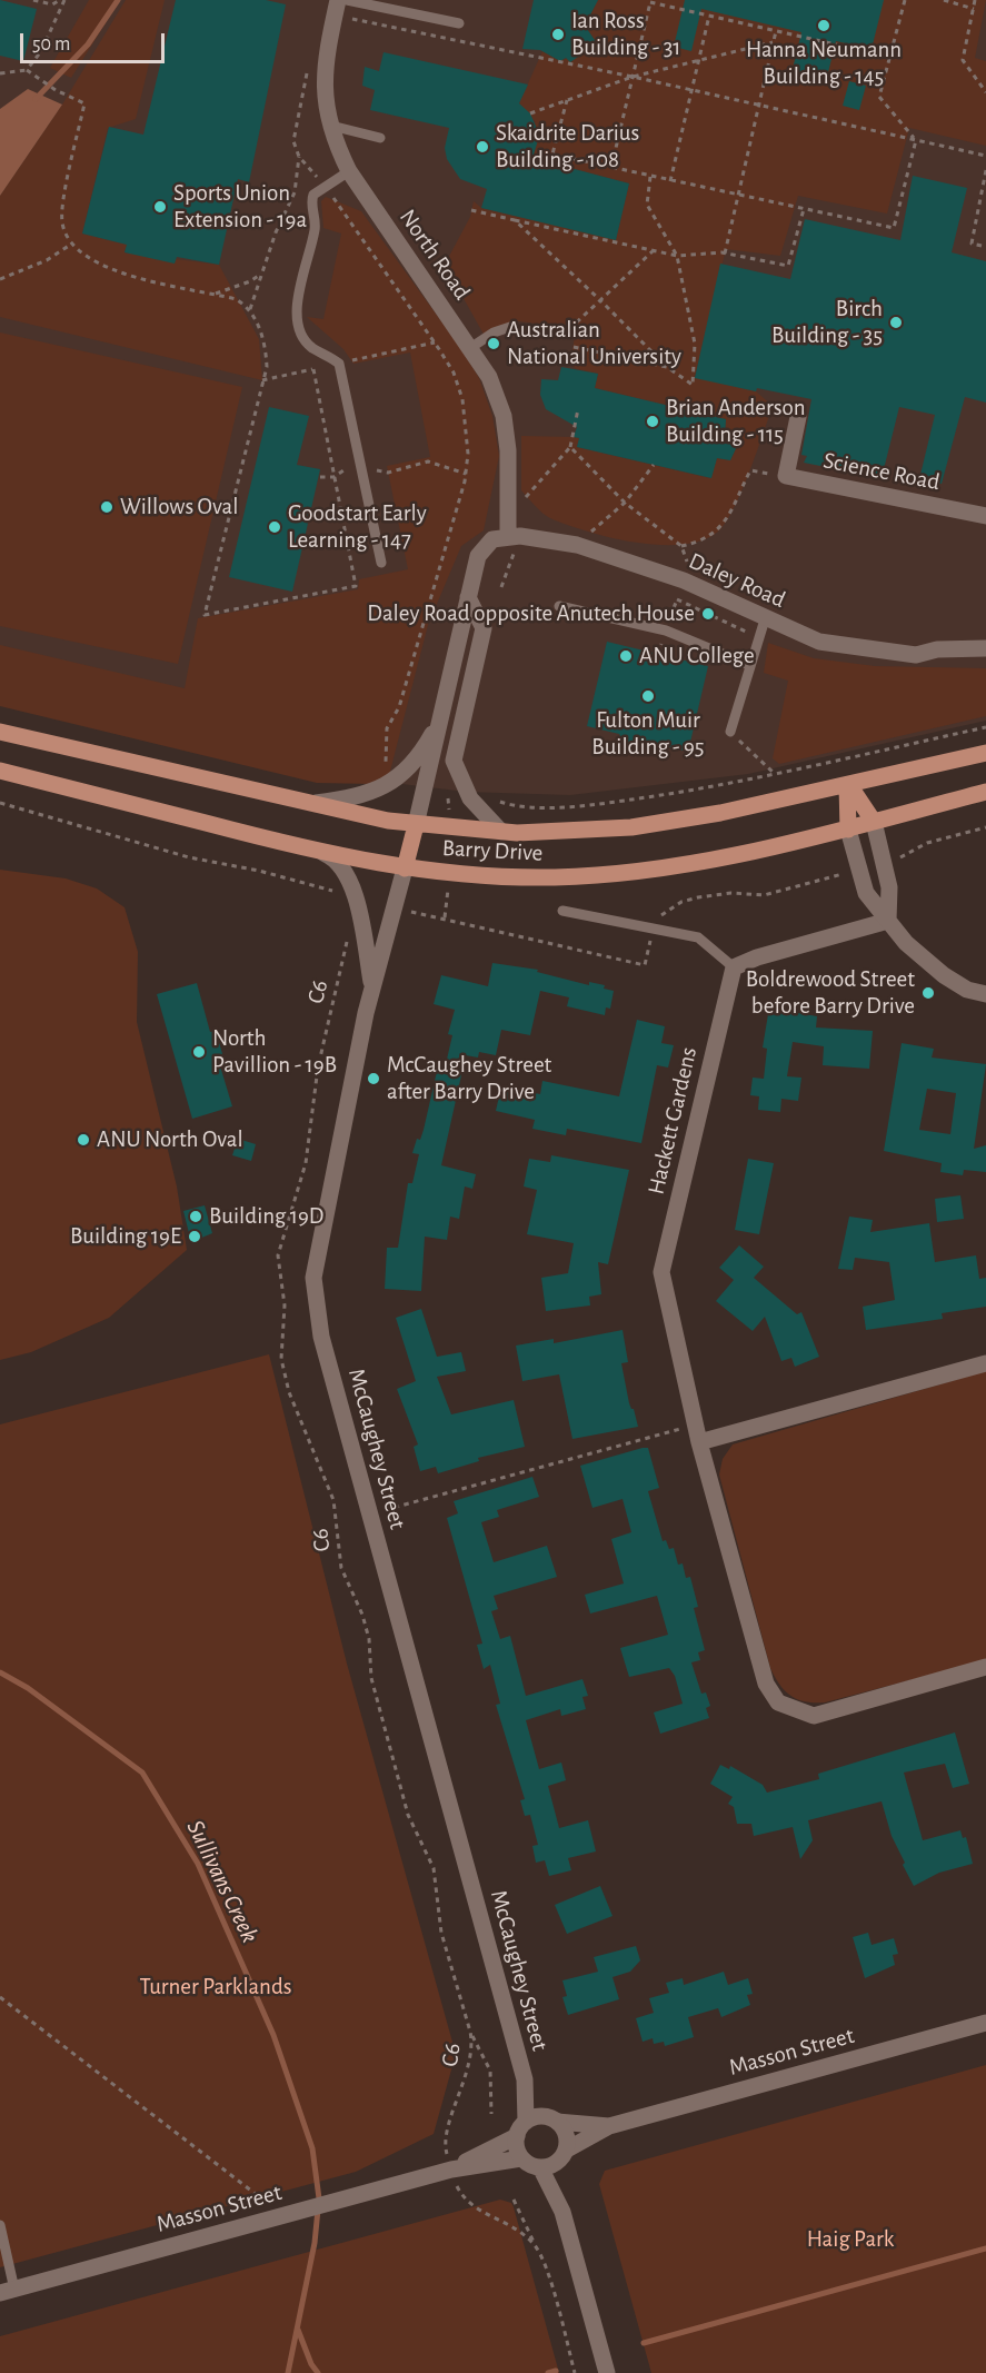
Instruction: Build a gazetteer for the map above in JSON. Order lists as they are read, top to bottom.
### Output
{
  "streets": {
    "main road": ["Barry Drive", "McCaughey Street"],
    "street": [
      "North Road",
      "Science Road",
      "Daley Road",
      "Hackett Gardens",
      "Masson Street"
    ],
    "path": ["C6"]
  },
  "crossings": [
    ["North Road", "Daley Road"],
    ["Barry Drive", "McCaughey Street"],
    ["C6", "Masson Street"],
    ["McCaughey Street", "Masson Street"]
  ],
  "water": ["Sullivans Creek"],
  "parks": ["Turner Parklands", "Haig Park"],
  "places": [
    "Hanna Neumann Building - 145",
    "Ian Ross Building - 31",
    "Skaidrite Darius Building - 108",
    "Sports Union Extension - 19a",
    "Birch Building - 35",
    "Australian National University",
    "Brian Anderson Building - 115",
    "Willows Oval",
    "Goodstart Early Learning - 147",
    "Daley Road opposite Anutech House",
    "ANU College",
    "Fulton Muir Building - 95",
    "Boldrewood Street before Barry Drive",
    "North Pavillion - 19B",
    "McCaughey Street after Barry Drive",
    "ANU North Oval",
    "Building 19D",
    "Building 19E"
  ],
  "scale_bar": "50 m"
}
